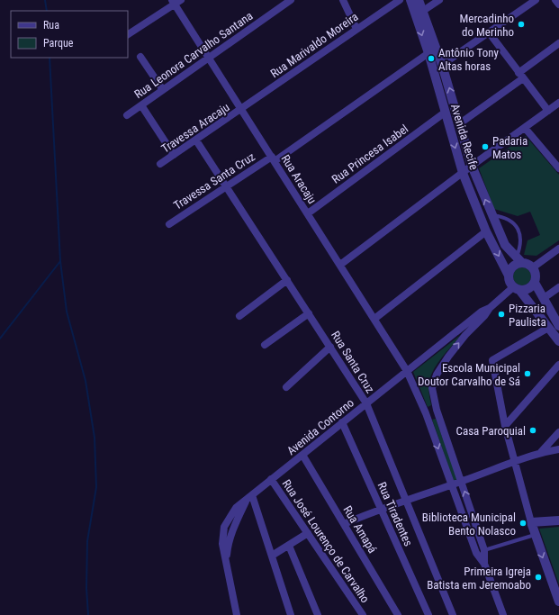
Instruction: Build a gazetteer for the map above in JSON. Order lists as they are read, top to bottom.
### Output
{
  "streets": {
    "street": [
      "Rua Marivaldo Moreira",
      "Rua Leonora Carvalho Santana",
      "Travessa Aracaju",
      "Avenida Recife",
      "Rua Princesa Isabel",
      "Rua Aracaju",
      "Travessa Santa Cruz",
      "Rua Santa Cruz",
      "Avenida Contorno",
      "Rua Tiradentes",
      "Rua Amapá",
      "Rua José Lourenço de Carvalho"
    ]
  },
  "crossings": [
    ["Rua Marivaldo Moreira", "Travessa Aracaju"],
    ["Rua Marivaldo Moreira", "Rua Aracaju"],
    ["Rua Leonora Carvalho Santana", "Rua Aracaju"],
    ["Travessa Aracaju", "Rua Aracaju"],
    ["Travessa Aracaju", "Rua Santa Cruz"],
    ["Avenida Recife", "Rua Princesa Isabel"],
    ["Avenida Recife", "Travessa Santa Cruz"],
    ["Rua Princesa Isabel", "Rua Aracaju"],
    ["Rua Aracaju", "Travessa Santa Cruz"],
    ["Rua Aracaju", "Avenida Contorno"],
    ["Travessa Santa Cruz", "Rua Santa Cruz"],
    ["Rua Santa Cruz", "Avenida Contorno"],
    ["Avenida Contorno", "Rua Tiradentes"],
    ["Avenida Contorno", "Rua Amapá"],
    ["Avenida Contorno", "Rua José Lourenço de Carvalho"]
  ],
  "places": [
    "Mercadinho do Merinho",
    "Antônio Tony Altas horas",
    "Padaria Matos",
    "Pizzaria Paulista",
    "Escola Municipal Doutor Carvalho de Sá",
    "Casa Paroquial",
    "Biblioteca Municipal Bento Nolasco",
    "Primeira Igreja Batista em Jeremoabo"
  ],
  "legend": ["Rua", "Parque"]
}
